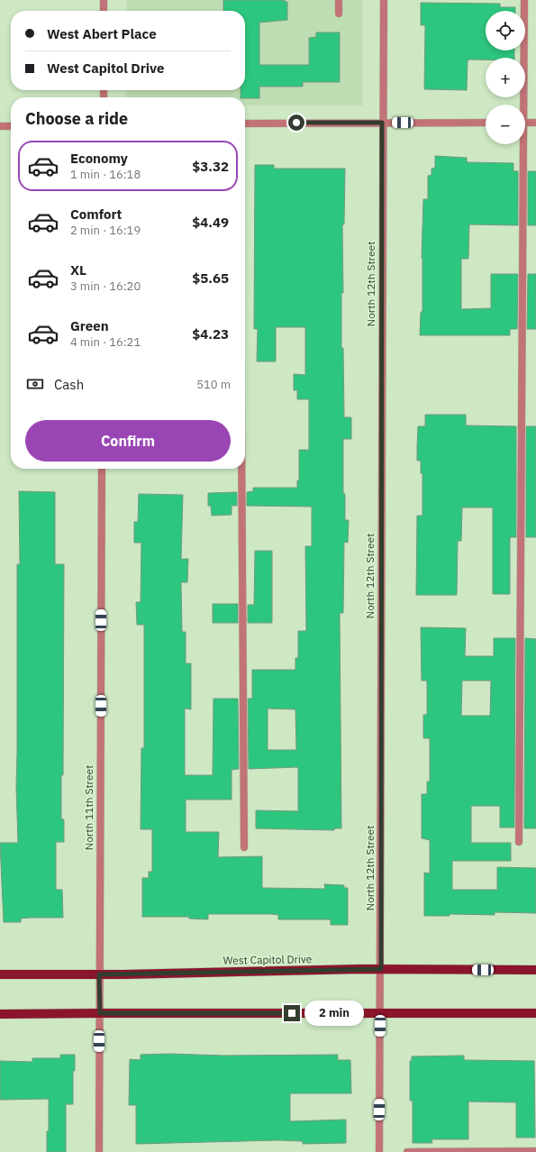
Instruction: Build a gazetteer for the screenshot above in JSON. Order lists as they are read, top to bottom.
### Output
{
  "streets": {
    "main road": ["West Capitol Drive"],
    "street": ["North 12th Street", "North 11th Street"]
  },
  "crossings": [
    ["North 12th Street", "West Capitol Drive"],
    ["North 11th Street", "West Capitol Drive"]
  ],
  "page": {
    "map_buttons": ["+", "−"],
    "banner": ["West Abert Place", "West Capitol Drive"],
    "heading": "Choose a ride",
    "list": [
      {
        "name": "Economy",
        "note": "1 min · 16:18",
        "value": "$3.32"
      },
      {
        "name": "Comfort",
        "note": "2 min · 16:19",
        "value": "$4.49"
      },
      {
        "name": "XL",
        "note": "3 min · 16:20",
        "value": "$5.65"
      },
      {
        "name": "Green",
        "note": "4 min · 16:21",
        "value": "$4.23"
      }
    ],
    "pay": ["Cash", "510 m"],
    "buttons": "Confirm",
    "bubble": "2 min"
  }
}
